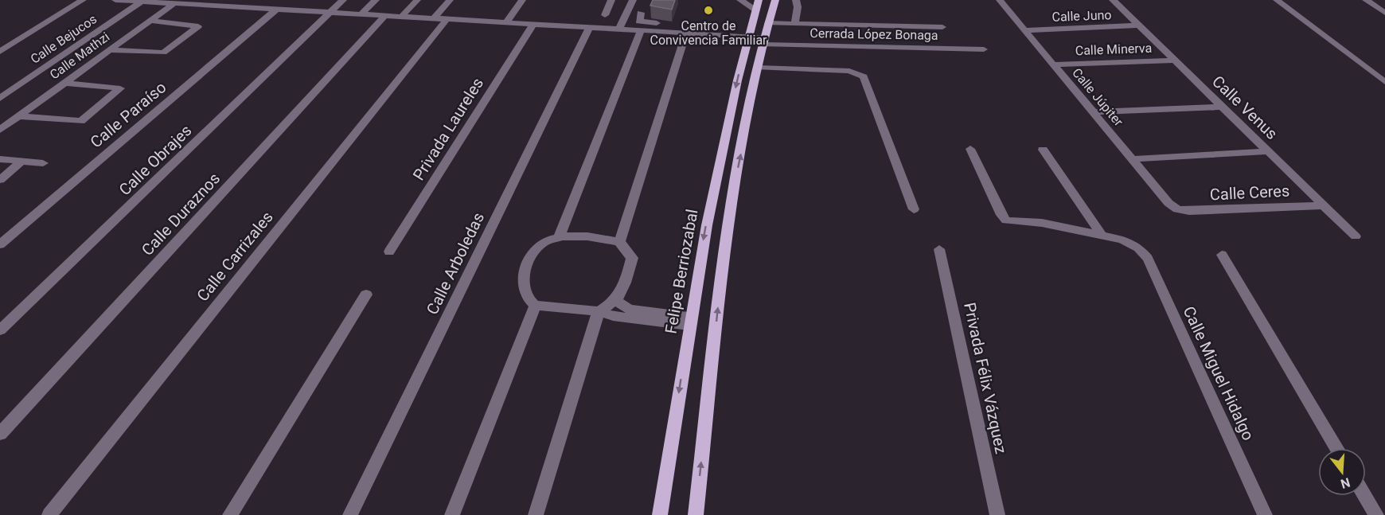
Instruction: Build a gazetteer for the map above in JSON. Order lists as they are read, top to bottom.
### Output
{
  "streets": {
    "main road": ["Felipe Berriozabal"],
    "street": [
      "Calle Juno",
      "Cerrada López Bonaga",
      "Calle Bejucos",
      "Calle Minerva",
      "Calle Mathzi",
      "Calle Júpiter",
      "Calle Venus",
      "Calle Paraíso",
      "Privada Laureles",
      "Calle Obrajes",
      "Calle Ceres",
      "Calle Duraznos",
      "Calle Carrizales",
      "Calle Arboledas",
      "Calle Miguel Hidalgo",
      "Privada Félix Vázquez"
    ]
  },
  "crossings": [
    ["Calle Juno", "Calle Júpiter"],
    ["Calle Juno", "Calle Venus"],
    ["Cerrada López Bonaga", "Felipe Berriozabal"],
    ["Calle Minerva", "Calle Júpiter"],
    ["Calle Minerva", "Calle Venus"],
    ["Calle Júpiter", "Calle Ceres"],
    ["Calle Venus", "Calle Ceres"]
  ],
  "places": ["Centro de Convivencia Familiar"],
  "north": "bottom"
}
